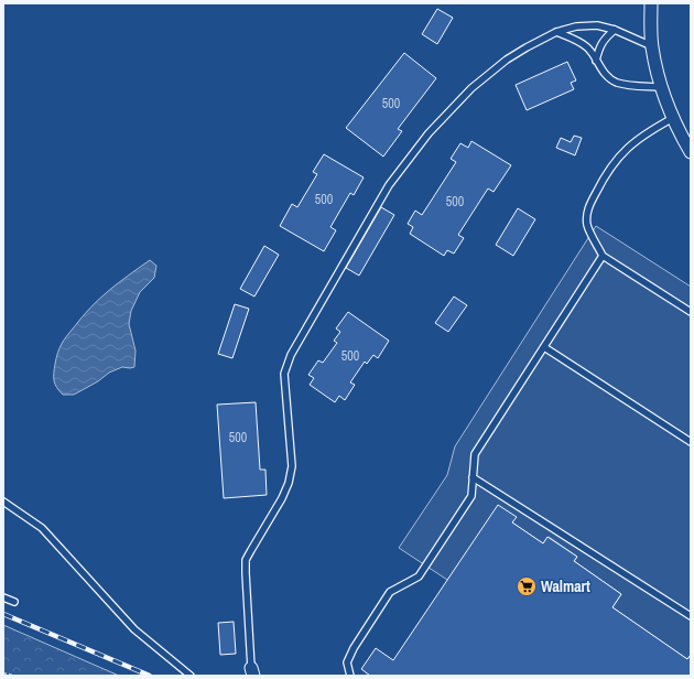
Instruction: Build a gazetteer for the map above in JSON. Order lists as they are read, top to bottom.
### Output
{
  "places": {
    "supermarket": ["Walmart"]
  },
  "house_numbers": [
    "500",
    "500",
    "500",
    "500",
    "500"
  ]
}
